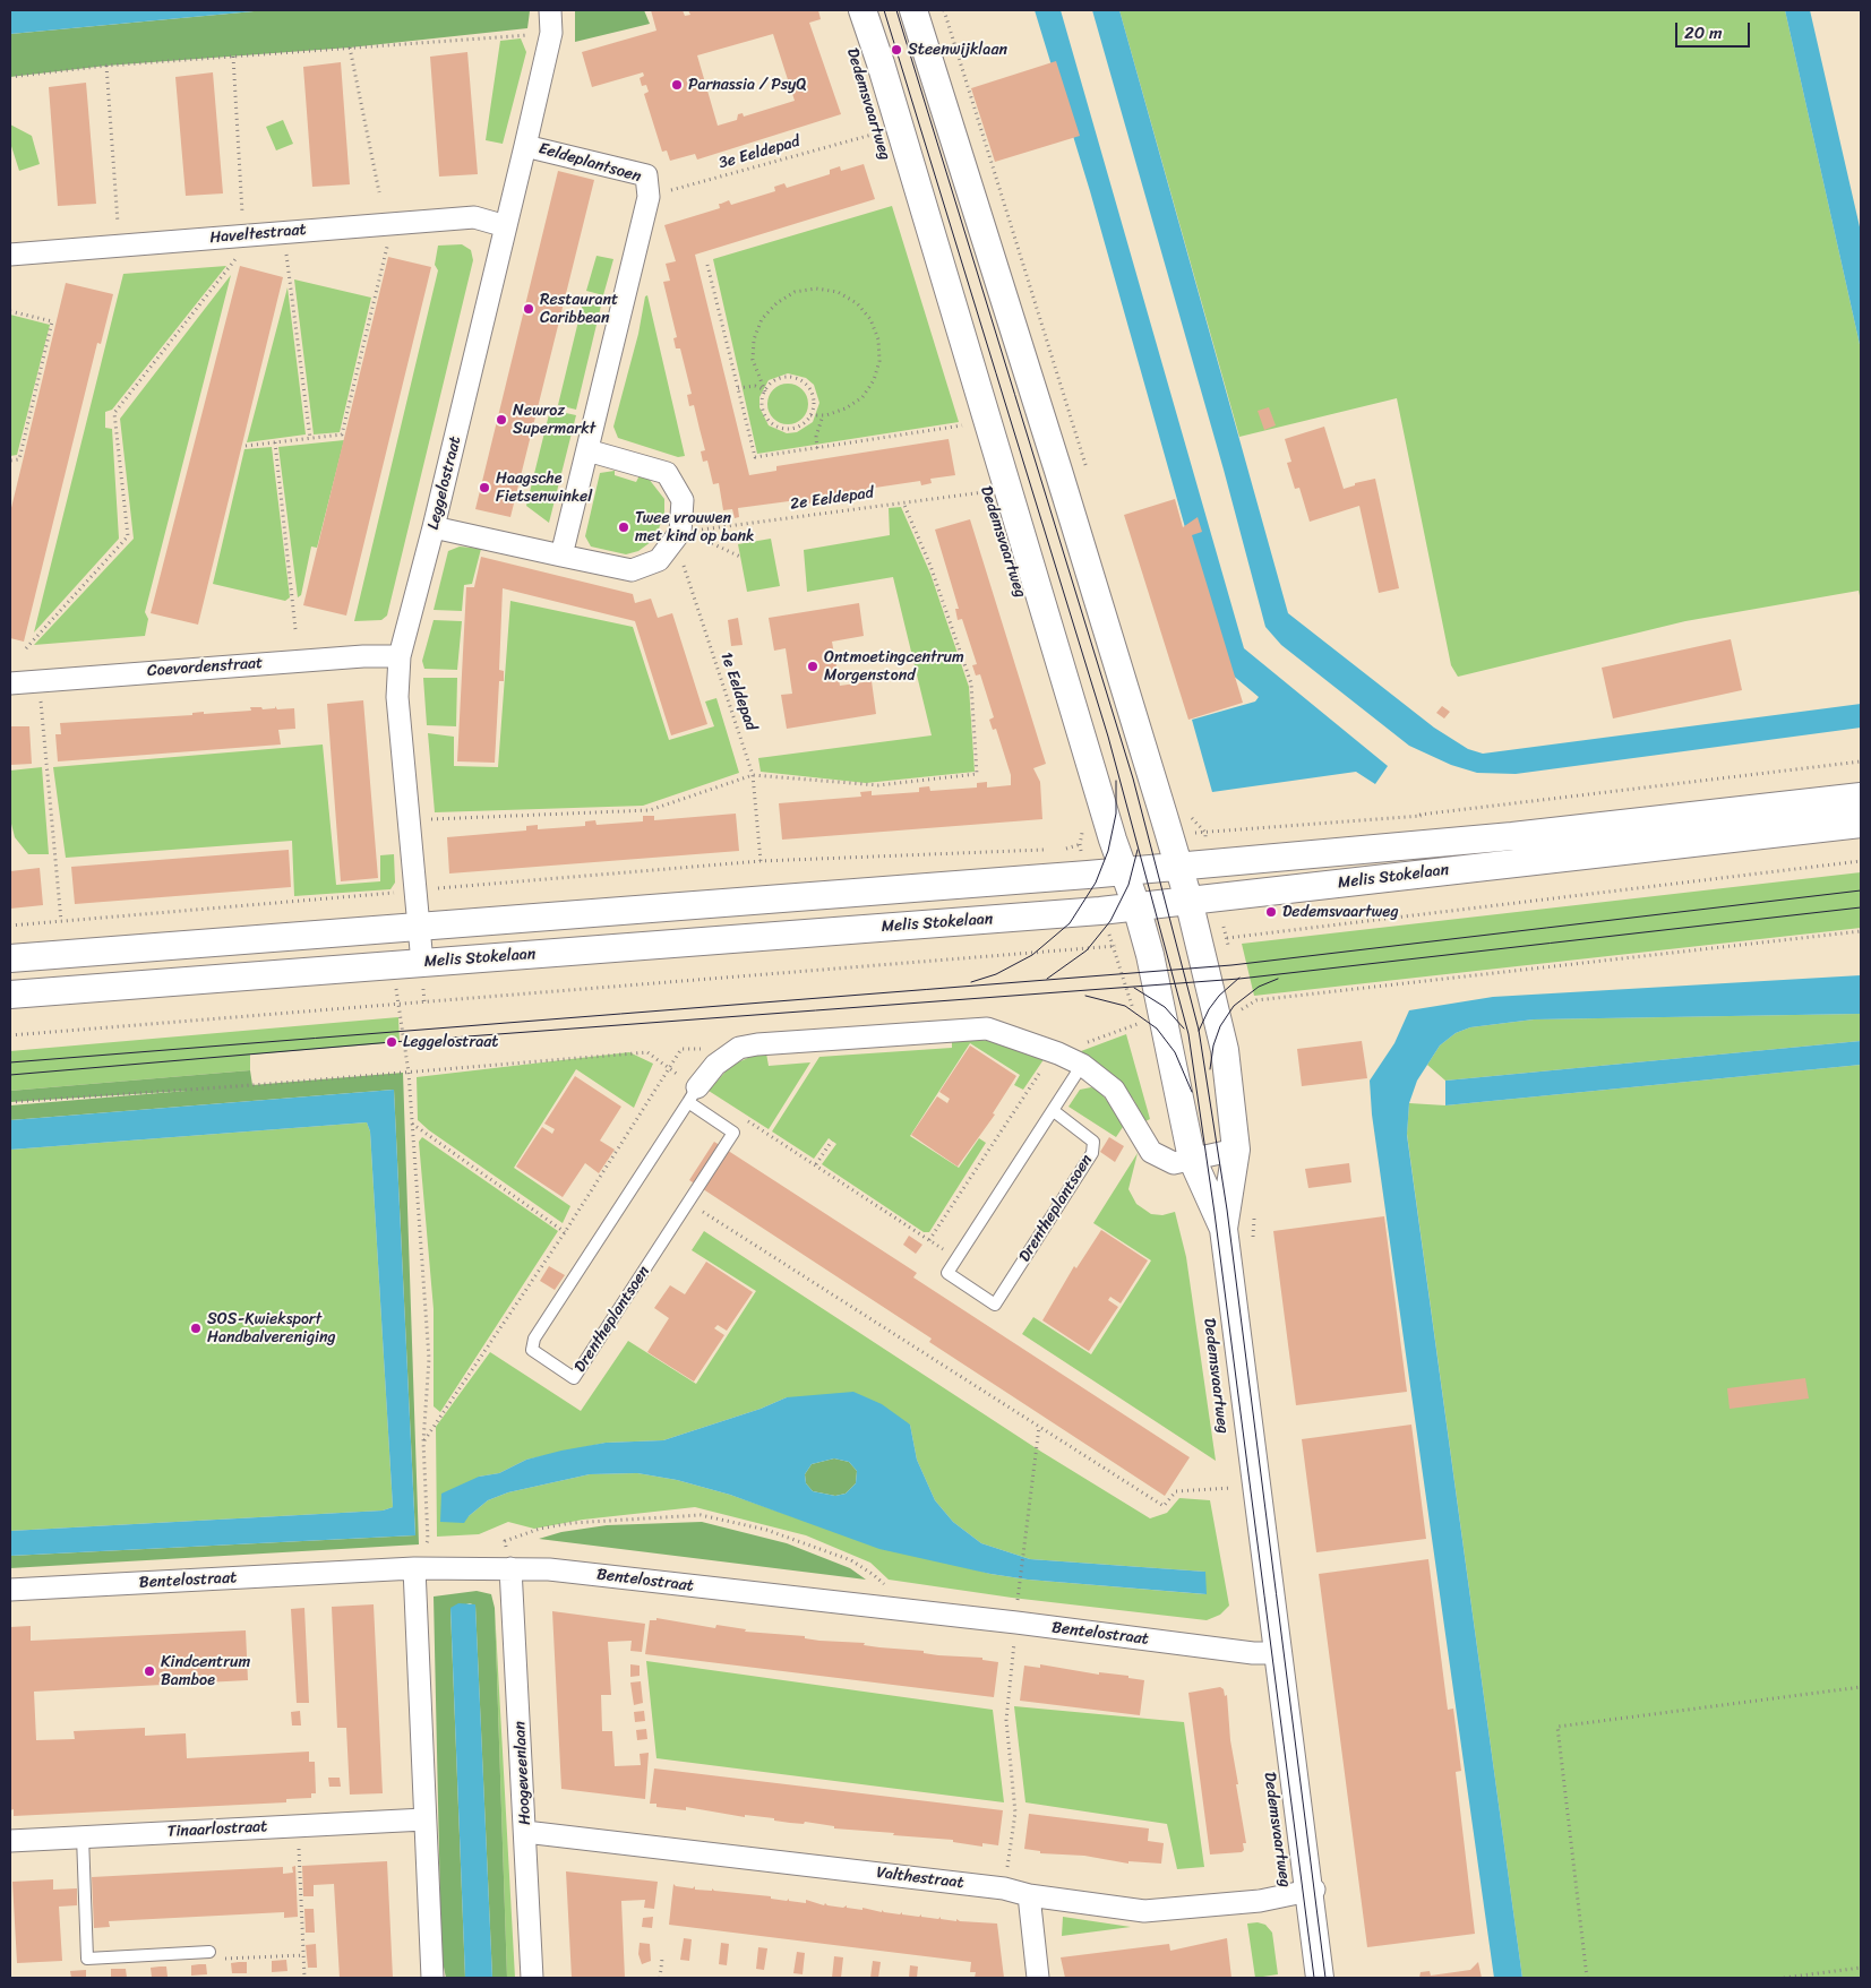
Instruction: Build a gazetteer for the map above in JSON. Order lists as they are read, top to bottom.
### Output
{
  "streets": {
    "street": [
      "Dedemsvaartweg",
      "Eeldeplantsoen",
      "Haveltestraat",
      "Leggelostraat",
      "Coevordenstraat",
      "Melis Stokelaan",
      "Drentheplantsoen",
      "Bentelostraat",
      "Hoogeveenlaan",
      "Tinaarlostraat",
      "Valthestraat"
    ],
    "path": ["3e Eeldepad", "2e Eeldepad", "1e Eeldepad"]
  },
  "crossings": [
    ["Dedemsvaartweg", "3e Eeldepad"],
    ["Dedemsvaartweg", "2e Eeldepad"],
    ["Dedemsvaartweg", "Melis Stokelaan"],
    ["Dedemsvaartweg", "Drentheplantsoen"],
    ["Dedemsvaartweg", "Bentelostraat"],
    ["Dedemsvaartweg", "Valthestraat"],
    ["3e Eeldepad", "Eeldeplantsoen"],
    ["Eeldeplantsoen", "Leggelostraat"],
    ["Haveltestraat", "Leggelostraat"],
    ["Leggelostraat", "Coevordenstraat"],
    ["Leggelostraat", "Melis Stokelaan"],
    ["2e Eeldepad", "1e Eeldepad"],
    ["Bentelostraat", "Hoogeveenlaan"],
    ["Hoogeveenlaan", "Valthestraat"]
  ],
  "places": [
    "Steenwijklaan",
    "Parnassia / PsyQ",
    "Restaurant Caribbean",
    "Newroz Supermarkt",
    "Haagsche Fietsenwinkel",
    "Twee vrouwen met kind op bank",
    "Ontmoetingcentrum Morgenstond",
    "Dedemsvaartweg",
    "Leggelostraat",
    "SOS-Kwieksport Handbalvereniging",
    "Kindcentrum Bamboe"
  ],
  "scale_bar": "20 m"
}
